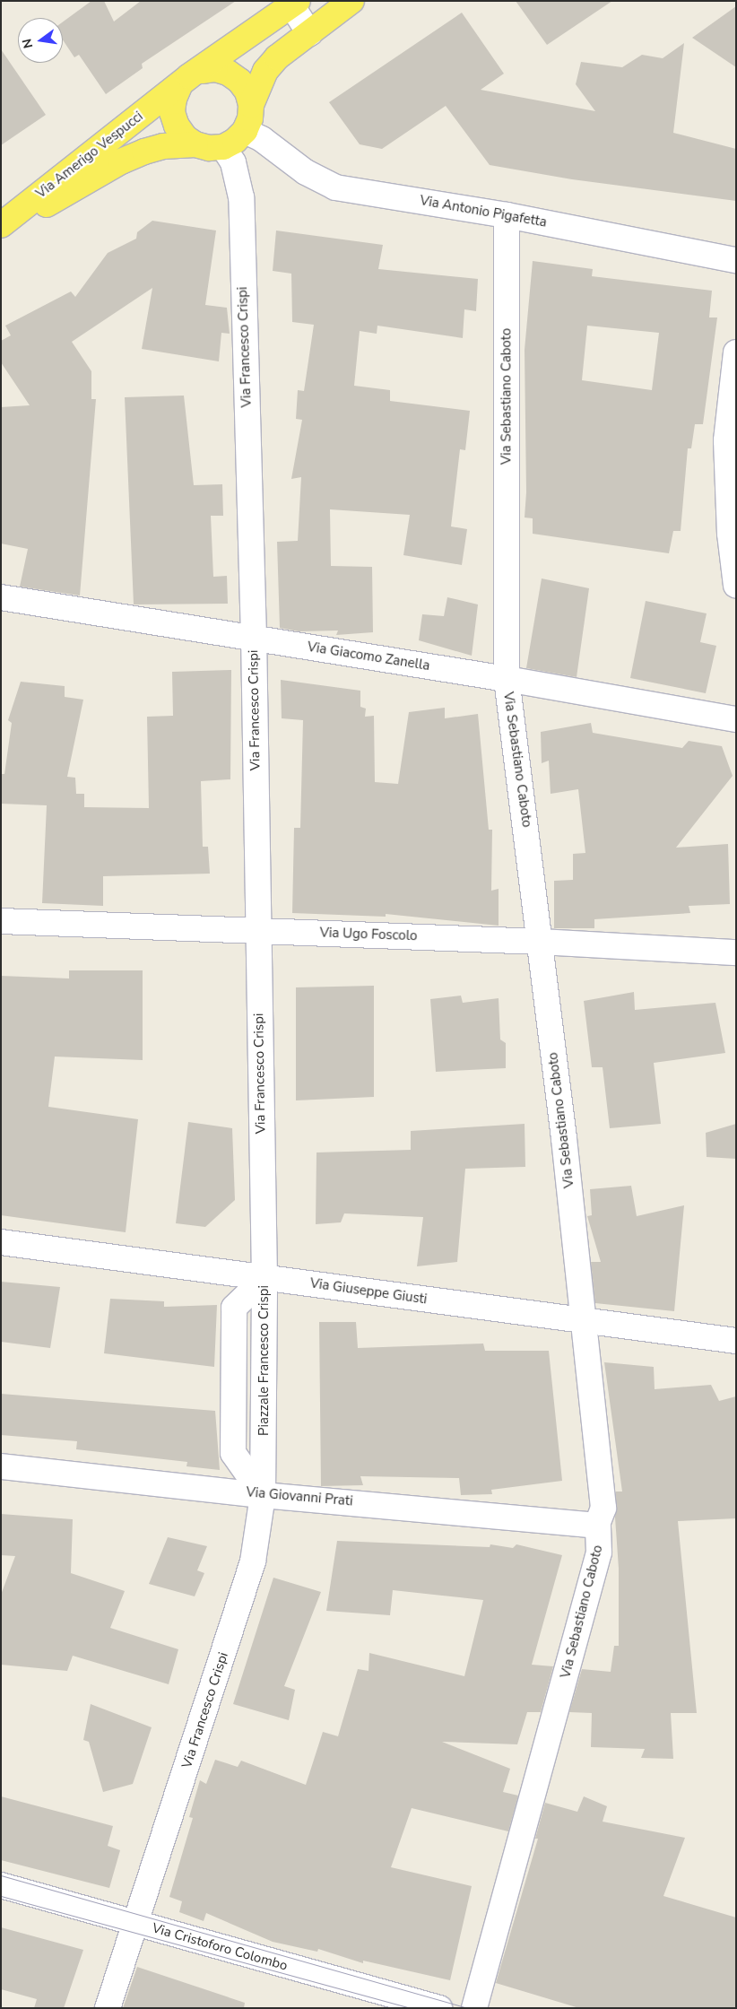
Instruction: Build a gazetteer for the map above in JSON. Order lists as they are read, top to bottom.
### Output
{
  "streets": {
    "main road": ["Via Amerigo Vespucci"],
    "street": [
      "Via Antonio Pigafetta",
      "Via Francesco Crispi",
      "Via Sebastiano Caboto",
      "Via Giacomo Zanella",
      "Via Ugo Foscolo",
      "Via Giuseppe Giusti",
      "Piazzale Francesco Crispi",
      "Via Giovanni Prati",
      "Via Cristoforo Colombo"
    ]
  },
  "crossings": [
    ["Via Amerigo Vespucci", "Via Antonio Pigafetta"],
    ["Via Amerigo Vespucci", "Via Francesco Crispi"],
    ["Via Antonio Pigafetta", "Via Francesco Crispi"],
    ["Via Antonio Pigafetta", "Via Sebastiano Caboto"],
    ["Via Francesco Crispi", "Via Giacomo Zanella"],
    ["Via Francesco Crispi", "Via Ugo Foscolo"],
    ["Via Francesco Crispi", "Via Giuseppe Giusti"],
    ["Via Francesco Crispi", "Piazzale Francesco Crispi"],
    ["Via Francesco Crispi", "Via Giovanni Prati"],
    ["Via Francesco Crispi", "Via Cristoforo Colombo"],
    ["Via Sebastiano Caboto", "Via Giacomo Zanella"],
    ["Via Sebastiano Caboto", "Via Ugo Foscolo"],
    ["Via Sebastiano Caboto", "Via Giuseppe Giusti"],
    ["Via Sebastiano Caboto", "Via Giovanni Prati"],
    ["Via Giuseppe Giusti", "Piazzale Francesco Crispi"],
    ["Piazzale Francesco Crispi", "Via Giovanni Prati"]
  ],
  "north": "left"
}
